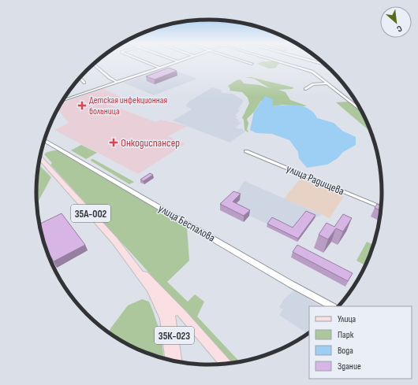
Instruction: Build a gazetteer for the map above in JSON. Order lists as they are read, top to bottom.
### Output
{
  "streets": {
    "main road": ["35А-002", "улица Беспалова", "35К-023"],
    "street": ["улица Радищева"]
  },
  "crossings": [
    ["35А-002", "35К-023"]
  ],
  "places": {
    "health": ["Детская инфекционная больница", "Онкодиспансер"]
  },
  "legend": [
    "Улица",
    "Парк",
    "Вода",
    "Здание"
  ],
  "north": "bottom right"
}
